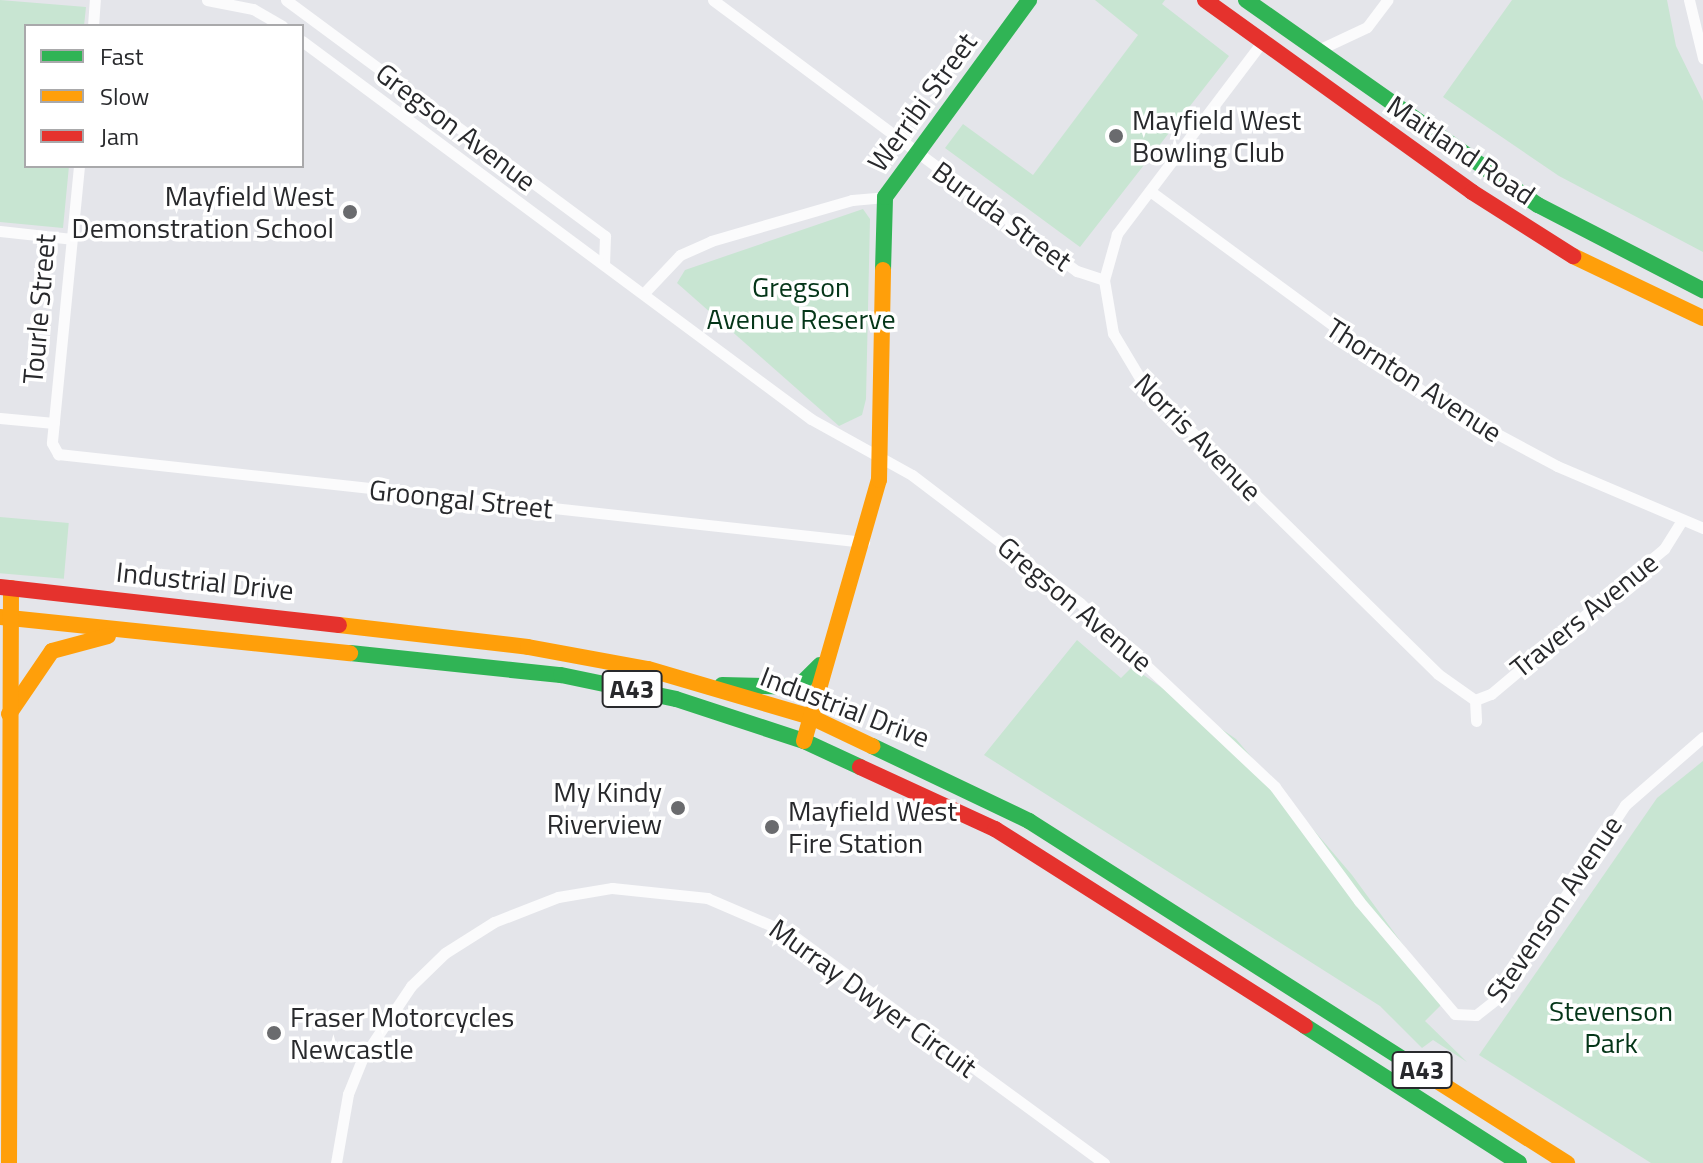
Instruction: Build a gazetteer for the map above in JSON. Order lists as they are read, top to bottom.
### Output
{
  "streets": {
    "main road": [
      "Werribi Street",
      "Maitland Road",
      "Industrial Drive",
      "A43"
    ],
    "street": [
      "Gregson Avenue",
      "Buruda Street",
      "Tourle Street",
      "Thornton Avenue",
      "Norris Avenue",
      "Groongal Street",
      "Travers Avenue",
      "Stevenson Avenue",
      "Murray Dwyer Circuit"
    ]
  },
  "crossings": [
    ["Werribi Street", "Buruda Street"],
    ["Gregson Avenue", "Stevenson Avenue"],
    ["Maitland Road", "Norris Avenue"],
    ["Buruda Street", "Norris Avenue"],
    ["Tourle Street", "Groongal Street"],
    ["Thornton Avenue", "Norris Avenue"],
    ["Thornton Avenue", "Travers Avenue"],
    ["Norris Avenue", "Travers Avenue"]
  ],
  "parks": ["Gregson Avenue Reserve", "Stevenson Park"],
  "places": [
    "Mayfield West Bowling Club",
    "Mayfield West Demonstration School",
    "My Kindy Riverview",
    "Mayfield West Fire Station",
    "Fraser Motorcycles Newcastle"
  ],
  "legend": ["Fast", "Slow", "Jam"]
}
